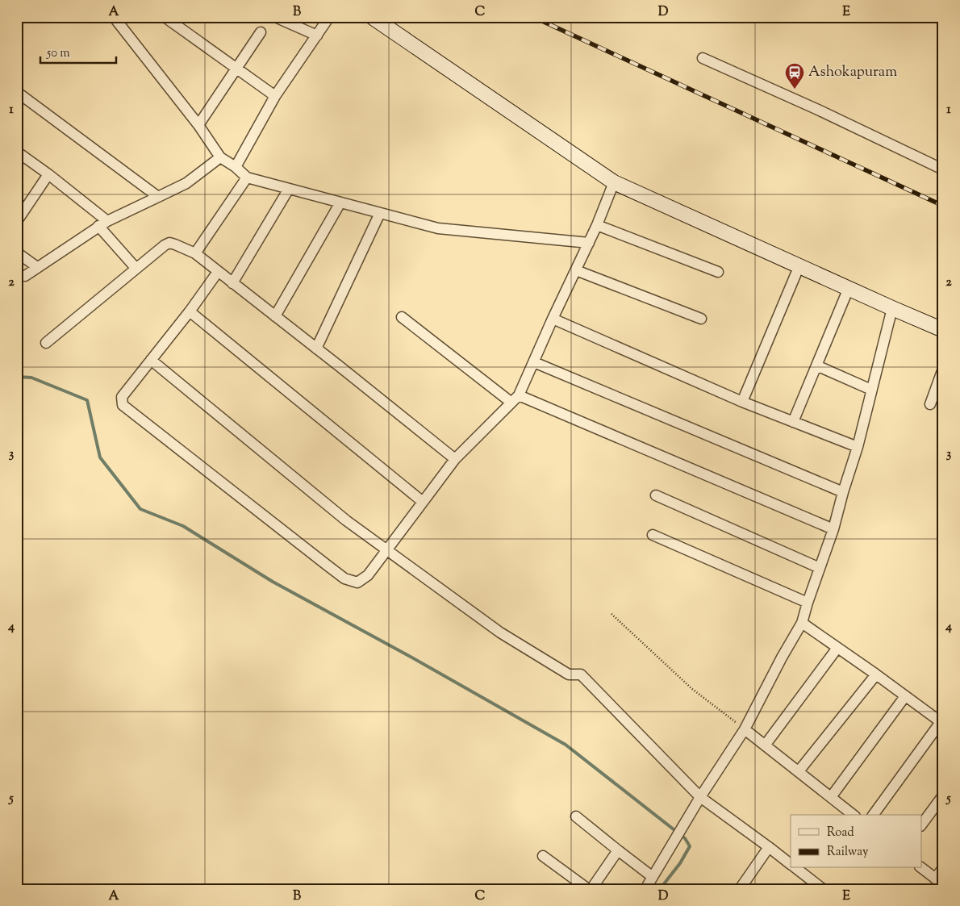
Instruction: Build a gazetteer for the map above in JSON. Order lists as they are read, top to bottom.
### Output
{
  "places": {
    "station": ["Ashokapuram"]
  },
  "legend": ["Road", "Railway"],
  "scale_bar": "50 m",
  "grid": {
    "columns": [
      "A",
      "B",
      "C",
      "D",
      "E"
    ],
    "rows": [
      "1",
      "2",
      "3",
      "4",
      "5"
    ]
  }
}
